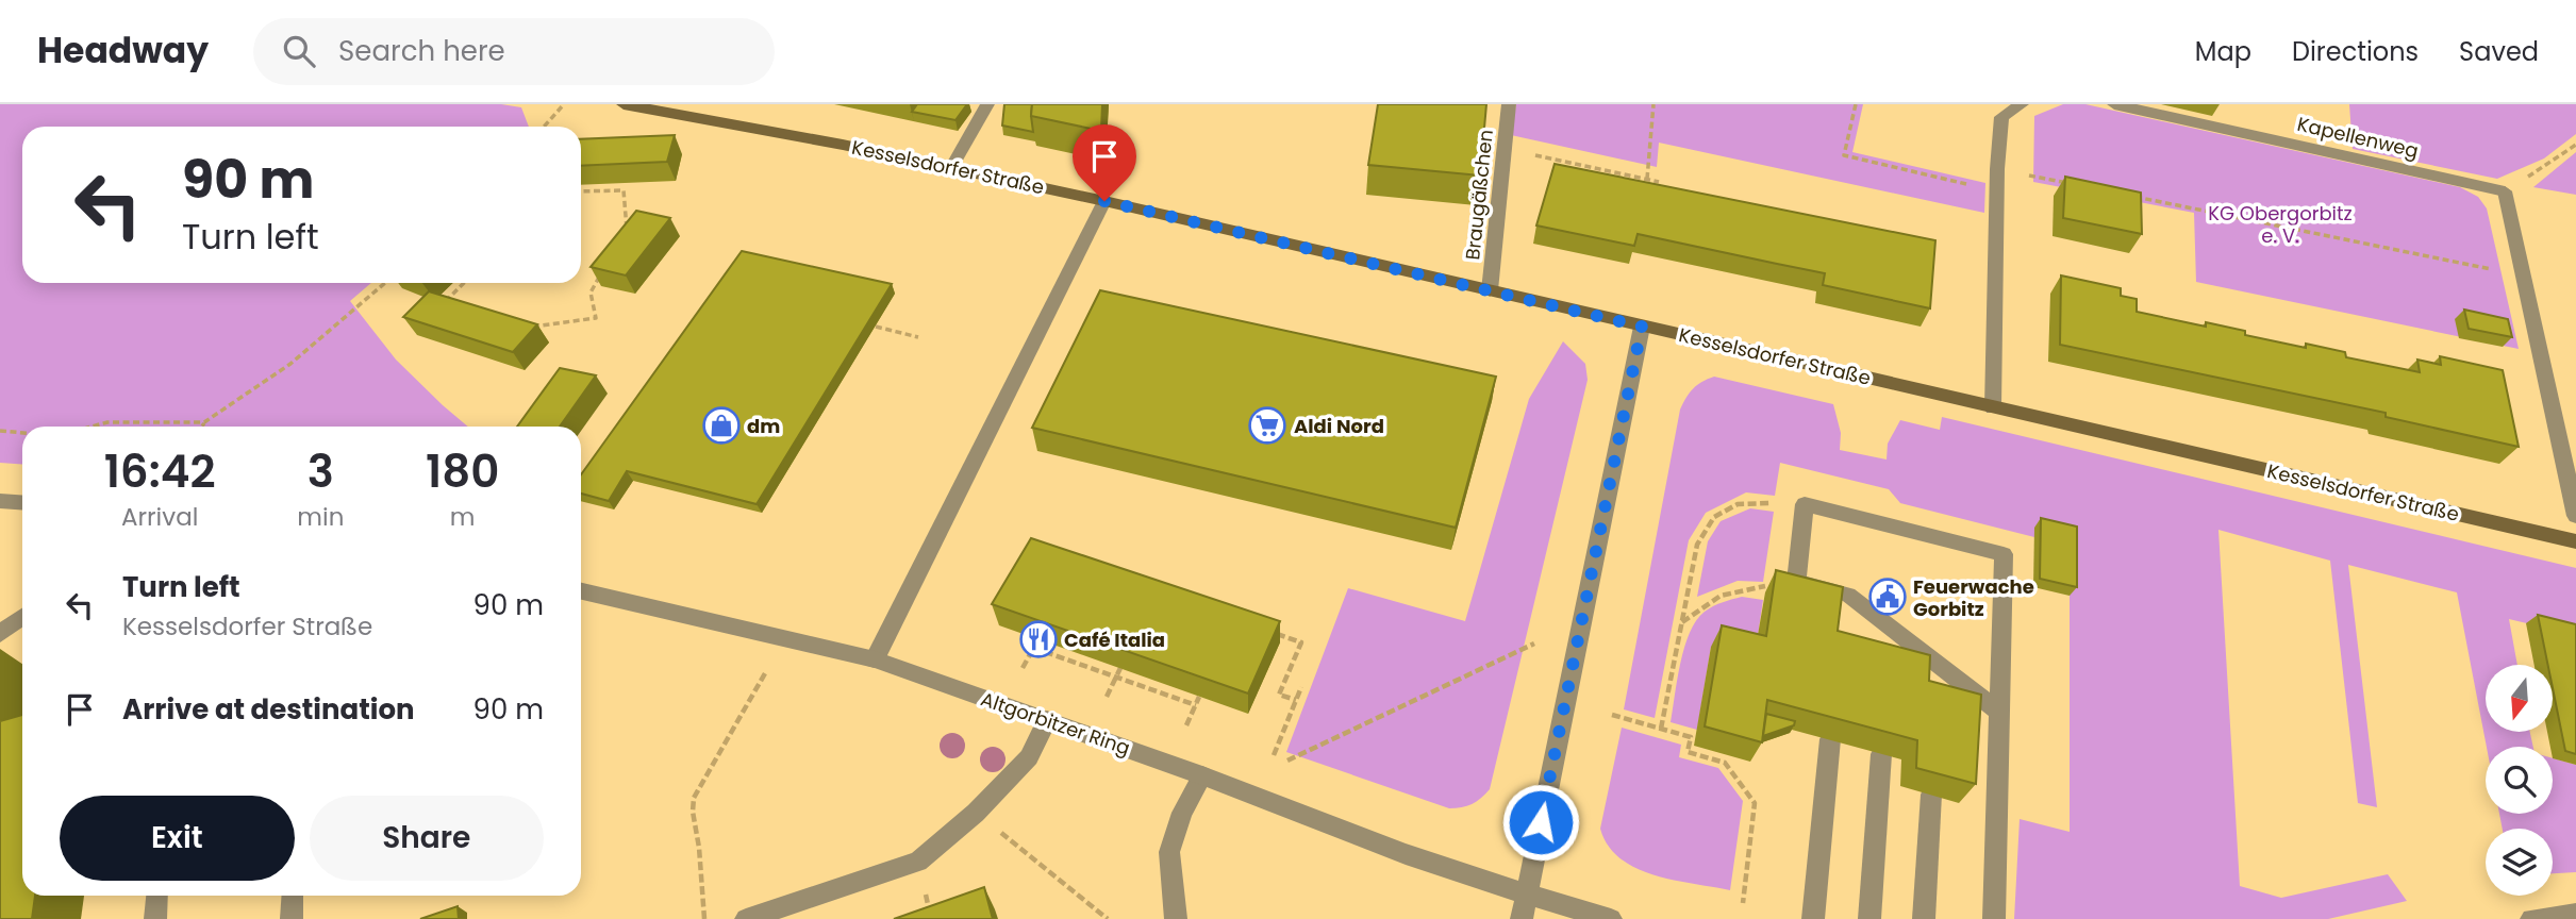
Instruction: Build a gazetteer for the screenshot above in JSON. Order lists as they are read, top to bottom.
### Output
{
  "streets": {
    "main road": ["Kesselsdorfer Straße"],
    "street": ["Kapellenweg", "Braugäßchen", "Altgorbitzer Ring"]
  },
  "crossings": [
    ["Kesselsdorfer Straße", "Braugäßchen"]
  ],
  "parks": ["KG Obergorbitz e. V."],
  "places": {
    "shop": ["dm"],
    "supermarket": ["Aldi Nord"],
    "public building": ["Feuerwache Gorbitz"],
    "restaurant": ["Café Italia"]
  },
  "north": "bottom",
  "page": {
    "header": "Headway",
    "search": "Search here",
    "nav": ["Map", "Directions", "Saved"],
    "turn": ["90 m", "Turn left"],
    "eta": [
      "16:42",
      "Arrival",
      "3",
      "min",
      "180",
      "m"
    ],
    "list": [
      {
        "name": "Turn left",
        "note": "Kesselsdorfer Straße",
        "value": "90 m"
      },
      {
        "name": "Arrive at destination",
        "value": "90 m"
      }
    ],
    "buttons": ["Exit", "Share"]
  }
}
